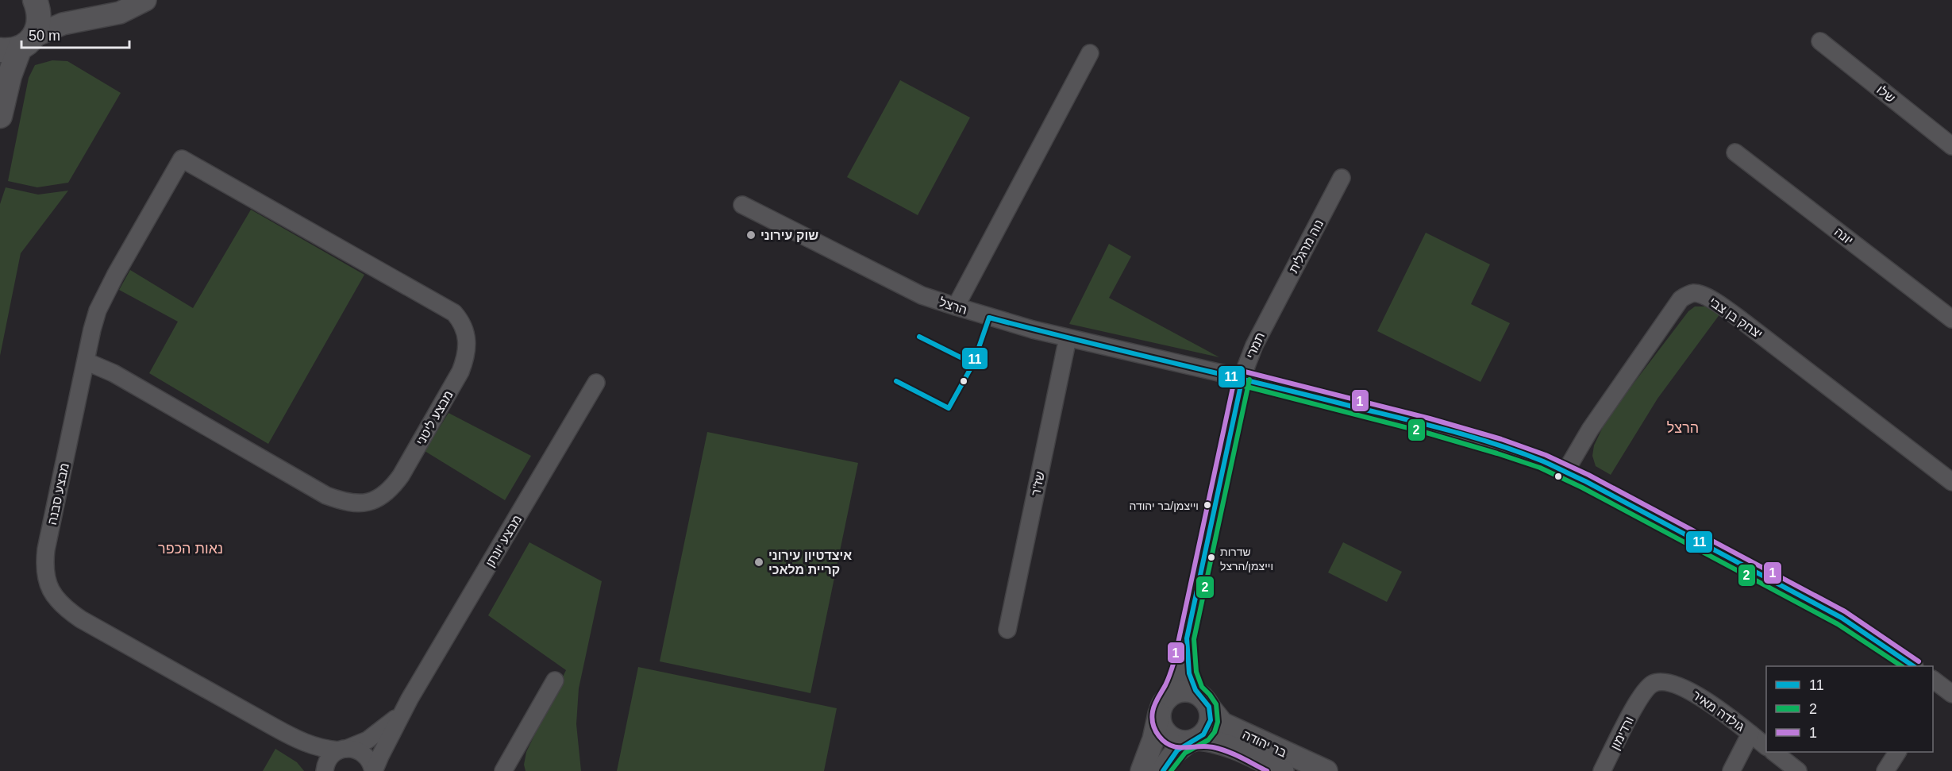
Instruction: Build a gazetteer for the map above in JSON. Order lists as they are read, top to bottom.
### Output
{
  "streets": {
    "street": [
      "שלו",
      "יונה",
      "נוה מרגלית",
      "הרצל",
      "יצחק בן צבי",
      "תמרי",
      "מבצע ליטני",
      "שז\"ר",
      "מבצע סבנה",
      "מבצע יונתן",
      "גולדה מאיר",
      "ורדימון",
      "בר יהודה"
    ]
  },
  "crossings": [
    ["נוה מרגלית", "תמרי"],
    ["הרצל", "יצחק בן צבי"],
    ["הרצל", "תמרי"],
    ["הרצל", "שז\"ר"],
    ["מבצע ליטני", "מבצע סבנה"],
    ["מבצע סבנה", "מבצע יונתן"],
    ["גולדה מאיר", "ורדימון"]
  ],
  "districts": ["הרצל", "נאות הכפר"],
  "places": [
    "שוק עירוני",
    "וייצמן/בר יהודה",
    "שדרות וייצמן/הרצל",
    "איצדטיון עירוני קריית מלאכי"
  ],
  "lines": ["transit line 11", "transit line 1", "transit line 2"],
  "legend": ["11", "2", "1"],
  "scale_bar": "50 m"
}
